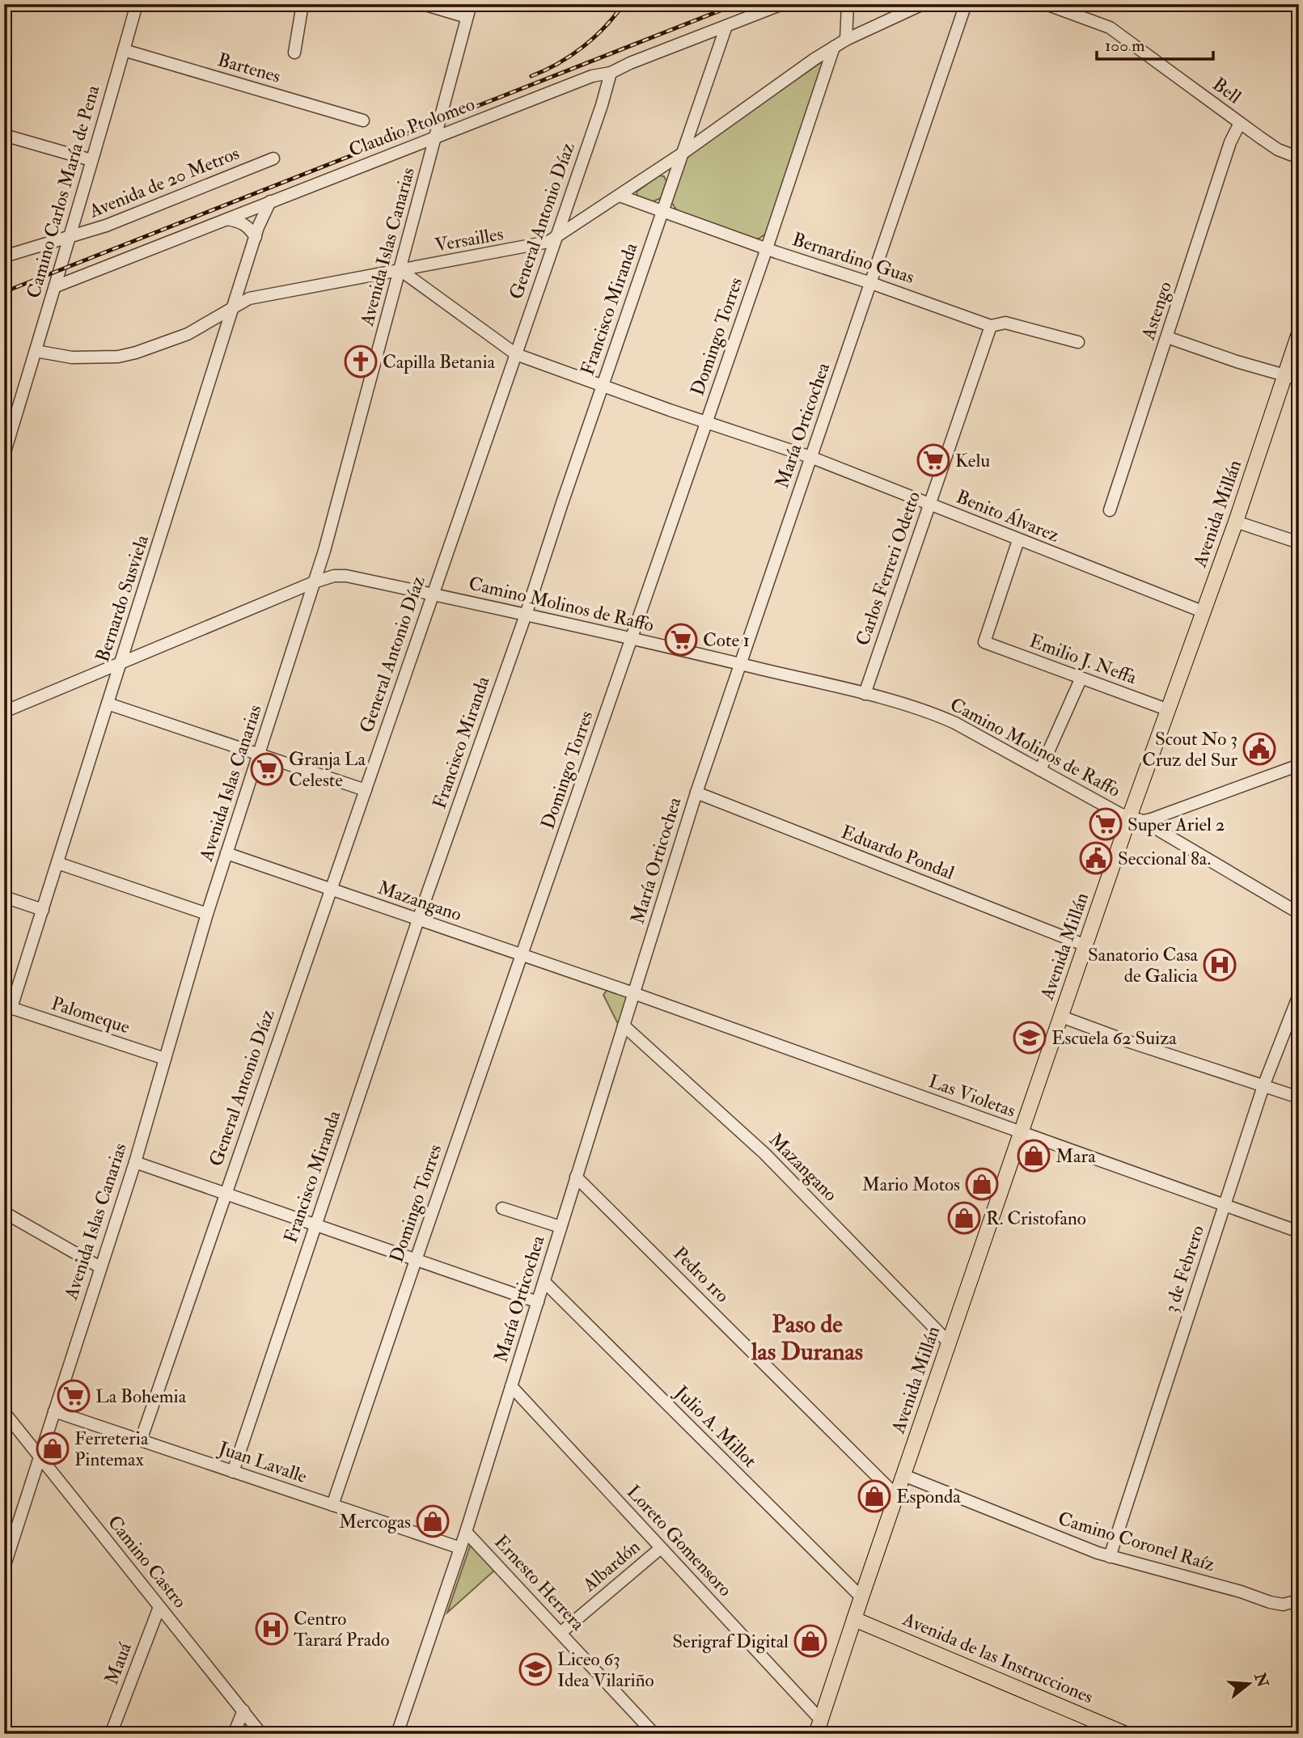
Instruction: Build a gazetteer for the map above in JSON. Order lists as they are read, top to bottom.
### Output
{
  "streets": {
    "main road": ["Avenida Millán", "Avenida de las Instrucciones"],
    "street": [
      "Bartenes",
      "Bell",
      "Claudio Ptolomeo",
      "Avenida de 20 Metros",
      "Camino Carlos María de Pena",
      "General Antonio Díaz",
      "Versailles",
      "Avenida Islas Canarias",
      "Bernardino Guas",
      "Francisco Miranda",
      "Astengo",
      "Domingo Torres",
      "María Orticochea",
      "Benito Álvarez",
      "Carlos Ferreri Odetto",
      "Bernardo Susviela",
      "Camino Molinos de Raffo",
      "Emilio J. Neffa",
      "Eduardo Pondal",
      "Mazangano",
      "Palomeque",
      "Las Violetas",
      "3 de Febrero",
      "Pedro 1ro",
      "Julio A. Millot",
      "Juan Lavalle",
      "Loreto Gomensoro",
      "Camino Coronel Raíz",
      "Camino Castro",
      "Albardón",
      "Ernesto Herrera",
      "Mauá"
    ]
  },
  "crossings": [
    ["Bartenes", "Camino Carlos María de Pena"],
    ["Bell", "Astengo"],
    ["Claudio Ptolomeo", "Camino Carlos María de Pena"],
    ["Claudio Ptolomeo", "General Antonio Díaz"],
    ["Claudio Ptolomeo", "Avenida Islas Canarias"],
    ["Claudio Ptolomeo", "Francisco Miranda"],
    ["Claudio Ptolomeo", "Bernardo Susviela"],
    ["Avenida de 20 Metros", "Camino Carlos María de Pena"],
    ["Camino Carlos María de Pena", "Versailles"],
    ["General Antonio Díaz", "Versailles"],
    ["General Antonio Díaz", "Benito Álvarez"],
    ["General Antonio Díaz", "Camino Molinos de Raffo"],
    ["General Antonio Díaz", "Mazangano"],
    ["General Antonio Díaz", "Juan Lavalle"],
    ["Versailles", "Avenida Islas Canarias"],
    ["Versailles", "Bernardino Guas"],
    ["Versailles", "Francisco Miranda"],
    ["Versailles", "Domingo Torres"],
    ["Versailles", "Benito Álvarez"],
    ["Versailles", "Bernardo Susviela"],
    ["Avenida Islas Canarias", "Benito Álvarez"],
    ["Avenida Islas Canarias", "Camino Molinos de Raffo"],
    ["Avenida Islas Canarias", "Mazangano"],
    ["Avenida Islas Canarias", "Palomeque"],
    ["Avenida Islas Canarias", "Juan Lavalle"],
    ["Avenida Islas Canarias", "Camino Castro"],
    ["Bernardino Guas", "Francisco Miranda"],
    ["Bernardino Guas", "Domingo Torres"],
    ["Bernardino Guas", "María Orticochea"],
    ["Bernardino Guas", "Carlos Ferreri Odetto"],
    ["Francisco Miranda", "Benito Álvarez"],
    ["Francisco Miranda", "Camino Molinos de Raffo"],
    ["Francisco Miranda", "Mazangano"],
    ["Francisco Miranda", "Juan Lavalle"],
    ["Domingo Torres", "Benito Álvarez"],
    ["Domingo Torres", "Camino Molinos de Raffo"],
    ["Domingo Torres", "Mazangano"],
    ["Domingo Torres", "Juan Lavalle"],
    ["María Orticochea", "Benito Álvarez"],
    ["María Orticochea", "Camino Molinos de Raffo"],
    ["María Orticochea", "Eduardo Pondal"],
    ["María Orticochea", "Mazangano"],
    ["María Orticochea", "Las Violetas"],
    ["María Orticochea", "Pedro 1ro"],
    ["María Orticochea", "Julio A. Millot"],
    ["María Orticochea", "Juan Lavalle"],
    ["María Orticochea", "Loreto Gomensoro"],
    ["María Orticochea", "Ernesto Herrera"],
    ["Avenida Millán", "Benito Álvarez"],
    ["Avenida Millán", "Camino Molinos de Raffo"],
    ["Avenida Millán", "Emilio J. Neffa"],
    ["Avenida Millán", "Eduardo Pondal"],
    ["Avenida Millán", "Mazangano"],
    ["Avenida Millán", "Las Violetas"],
    ["Avenida Millán", "Pedro 1ro"],
    ["Avenida Millán", "Julio A. Millot"],
    ["Avenida Millán", "Loreto Gomensoro"],
    ["Avenida Millán", "Camino Coronel Raíz"],
    ["Avenida Millán", "Avenida de las Instrucciones"],
    ["Benito Álvarez", "Carlos Ferreri Odetto"],
    ["Benito Álvarez", "Emilio J. Neffa"],
    ["Carlos Ferreri Odetto", "Camino Molinos de Raffo"],
    ["Bernardo Susviela", "Camino Molinos de Raffo"],
    ["Bernardo Susviela", "Palomeque"],
    ["Mazangano", "Las Violetas"],
    ["Las Violetas", "3 de Febrero"],
    ["3 de Febrero", "Camino Coronel Raíz"],
    ["Loreto Gomensoro", "Albardón"],
    ["Camino Castro", "Mauá"],
    ["Albardón", "Ernesto Herrera"]
  ],
  "districts": ["Paso de las Duranas"],
  "places": {
    "church": ["Capilla Betania"],
    "supermarket": [
      "Kelu",
      "Cote 1",
      "Granja La Celeste",
      "Super Ariel 2",
      "La Bohemia"
    ],
    "public building": ["Scout No 3 Cruz del Sur", "Seccional 8a."],
    "hospital": ["Sanatorio Casa de Galicia", "Centro Tarará Prado"],
    "school or university": ["Escuela 62 Suiza", "Liceo 63 Idea Vilariño"],
    "shop": [
      "Mara",
      "Mario Motos",
      "R. Cristofano",
      "Ferreteria Pintemax",
      "Esponda",
      "Mercogas",
      "Serigraf Digital"
    ]
  },
  "scale_bar": "100 m",
  "north": "right"
}
